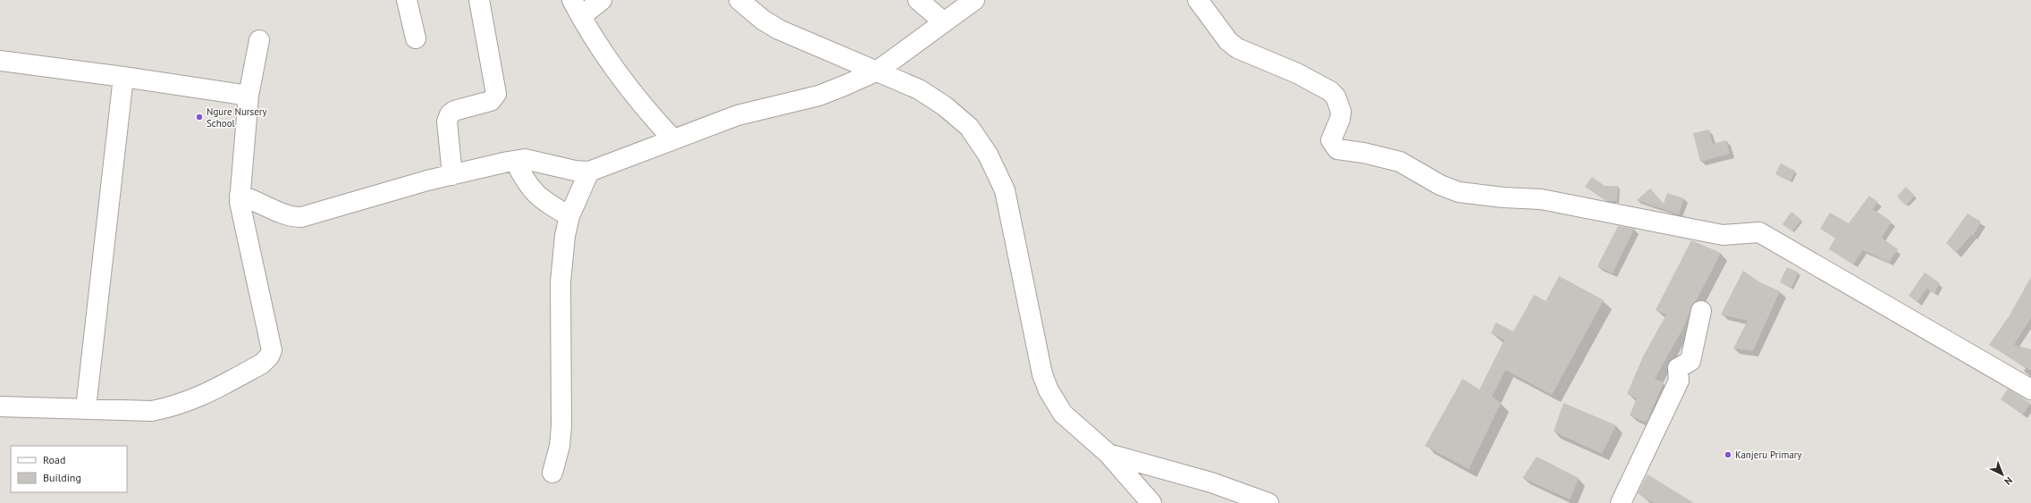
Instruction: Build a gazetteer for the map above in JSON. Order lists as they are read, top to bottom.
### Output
{
  "places": ["Ngure Nursery School", "Kanjeru Primary"],
  "legend": ["Road", "Building"],
  "north": "bottom right"
}
